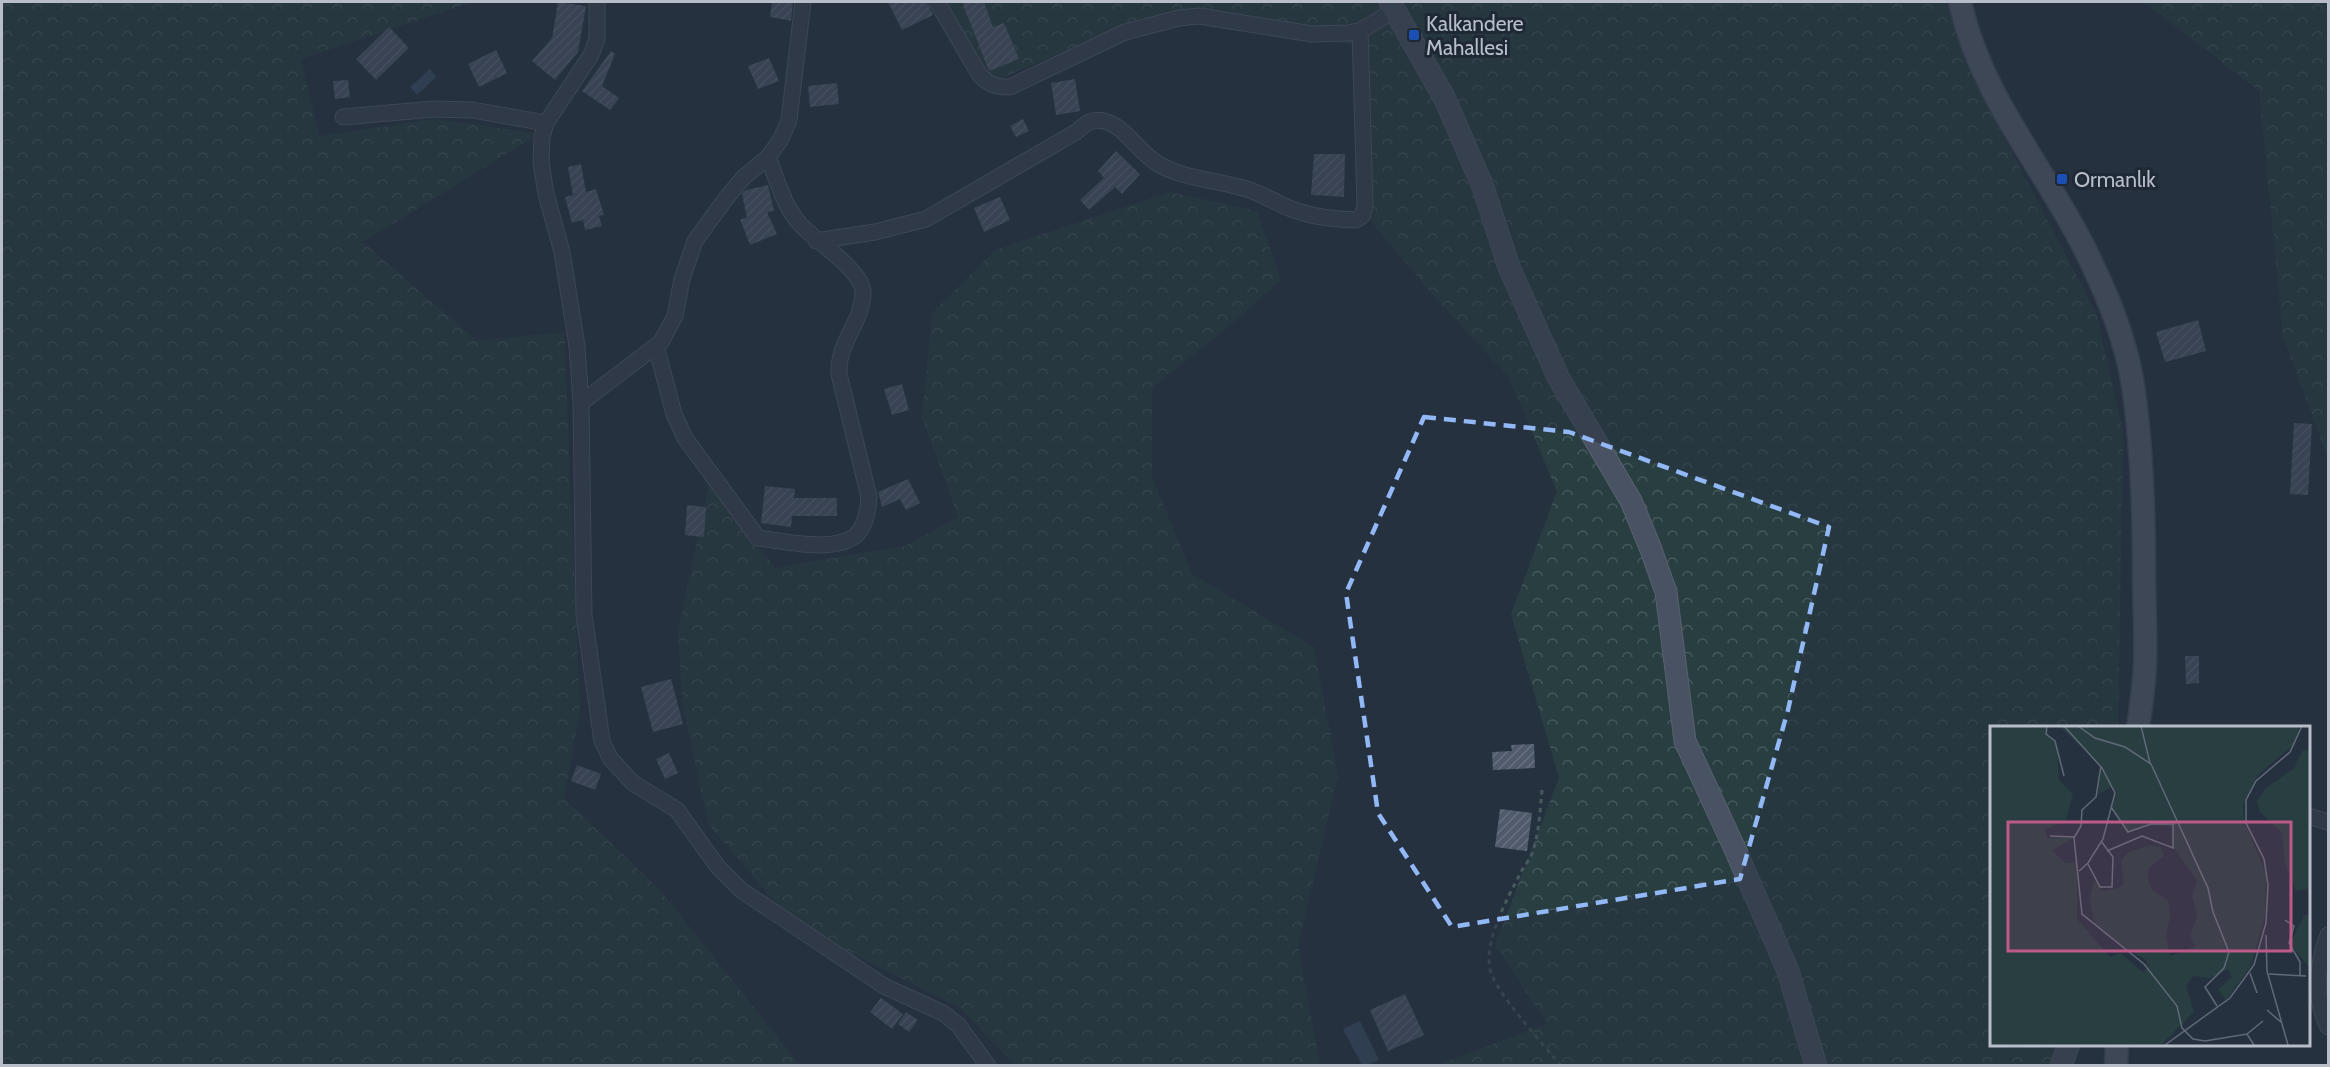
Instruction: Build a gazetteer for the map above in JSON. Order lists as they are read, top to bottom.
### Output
{
  "places": {
    "transit": ["Kalkandere Mahallesi", "Ormanlık"]
  }
}
